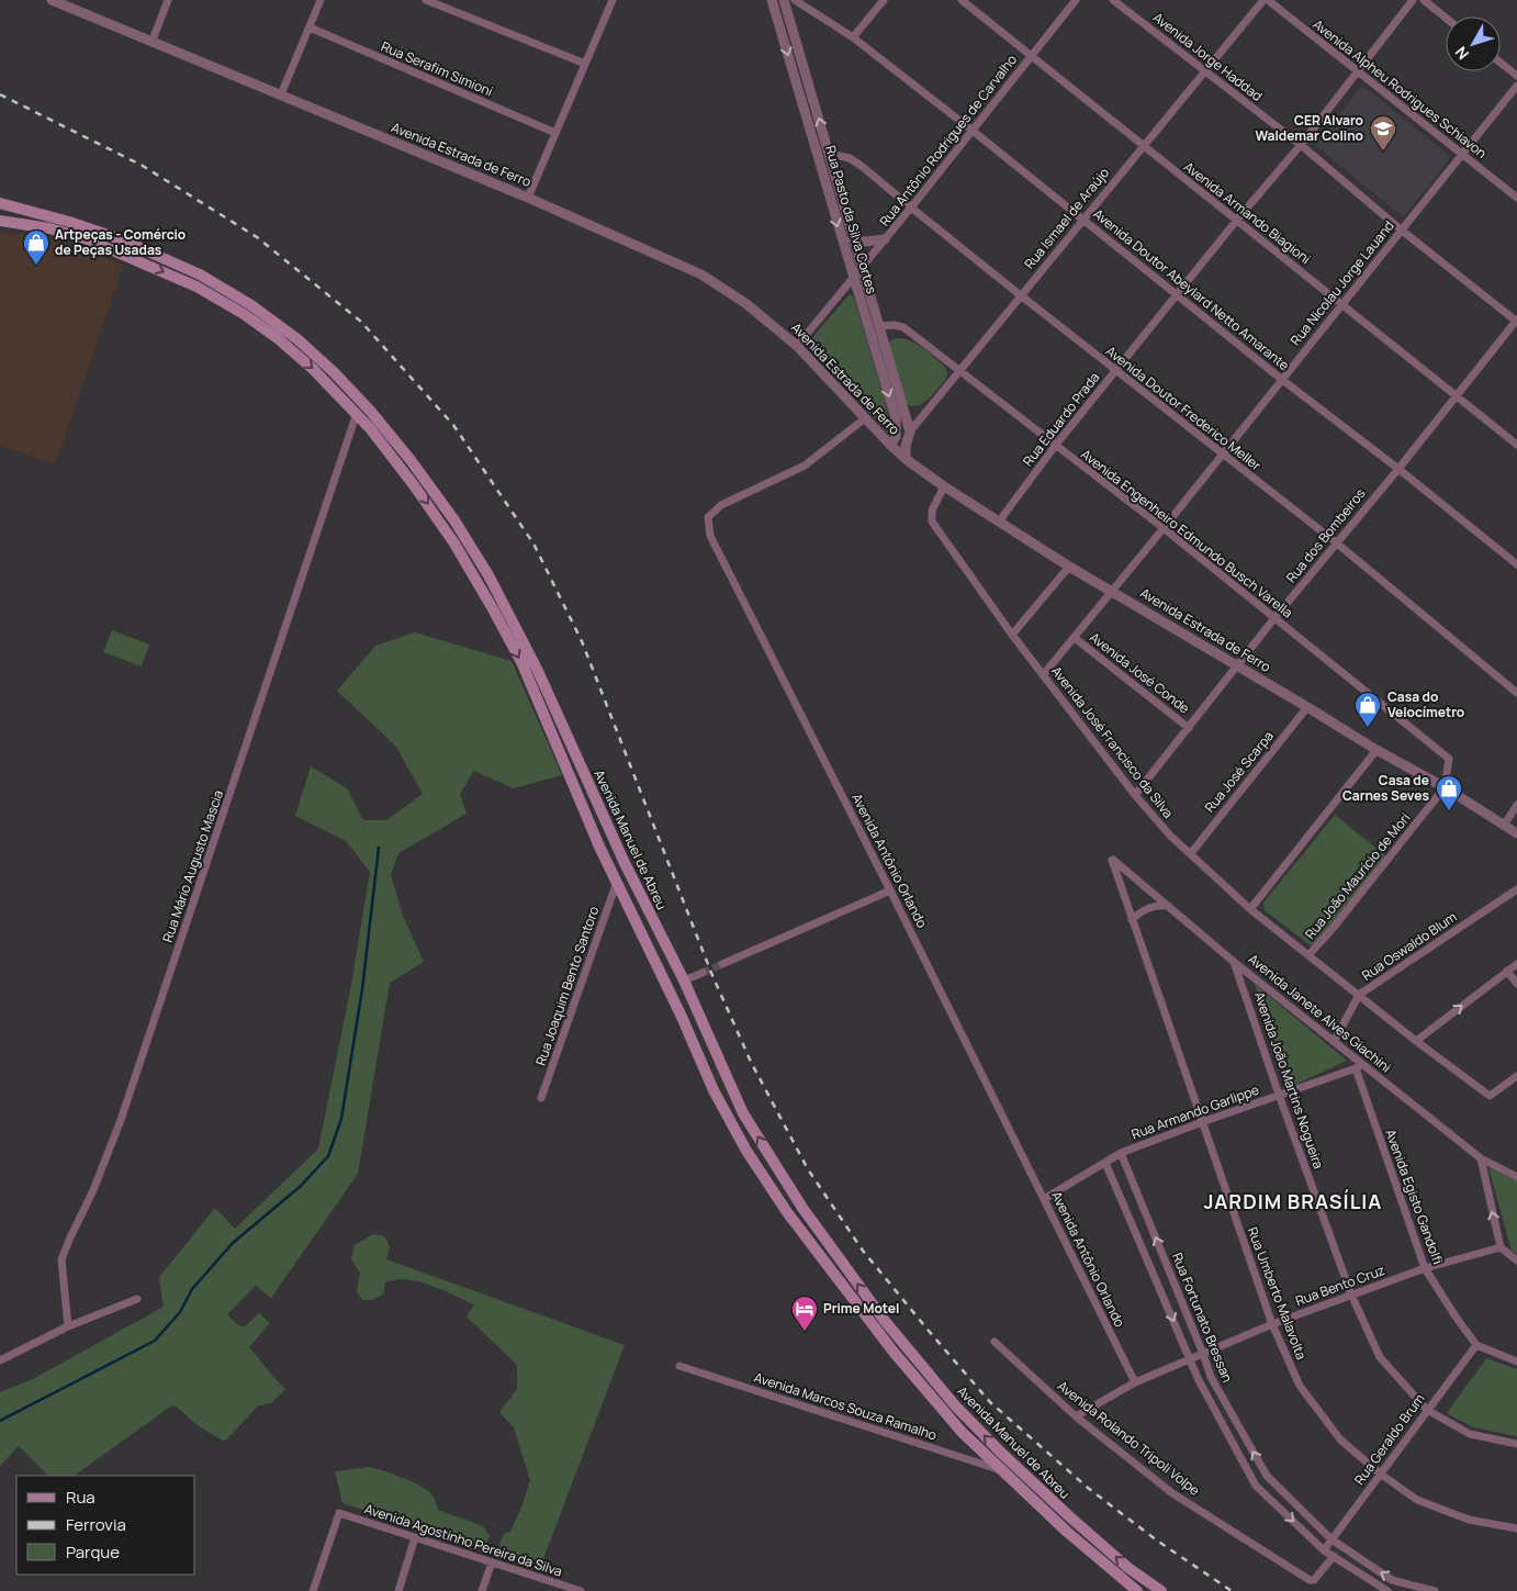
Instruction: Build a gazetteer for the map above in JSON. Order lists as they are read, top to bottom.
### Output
{
  "streets": {
    "main road": ["Avenida Manuel de Abreu"],
    "street": [
      "Avenida Jorge Haddad",
      "Rua Serafim Simioni",
      "Avenida Alpheu Rodrigues Schiavon",
      "Rua Antônio Rodrigues de Carvalho",
      "Avenida Estrada de Ferro",
      "Avenida Armando Biagioni",
      "Rua Ismael de Araújo",
      "Rua Pasto da Silva Cortes",
      "Rua Nicolau Jorge Lauand",
      "Avenida Doutor Abeylard Netto Amarante",
      "Avenida Doutor Frederico Meller",
      "Rua Eduardo Prada",
      "Avenida Engenheiro Edmundo Busch Varella",
      "Rua dos Bombeiros",
      "Avenida José Conde",
      "Avenida José Francisco da Silva",
      "Rua José Scarpa",
      "Avenida Antônio Orlando",
      "Rua Mário Augusto Mascia",
      "Rua João Maurício de Mori",
      "Rua Oswaldo Blum",
      "Rua Joaquim Bento Santoro",
      "Avenida Janete Alves Giachini",
      "Avenida João Martins Nogueira",
      "Rua Armando Garlippe",
      "Avenida Egisto Gandolfi",
      "Rua Bento Cruz",
      "Rua Umberto Malavolta",
      "Rua Fortunato Bressan",
      "Avenida Marcos Souza Ramalho",
      "Avenida Rolando Tripoli Volpe",
      "Rua Geraldo Brum",
      "Avenida Agostinho Pereira da Silva"
    ]
  },
  "crossings": [
    ["Avenida Jorge Haddad", "Rua Ismael de Araújo"],
    ["Avenida Jorge Haddad", "Rua Nicolau Jorge Lauand"],
    ["Avenida Jorge Haddad", "Rua Eduardo Prada"],
    ["Avenida Jorge Haddad", "Rua dos Bombeiros"],
    ["Avenida Alpheu Rodrigues Schiavon", "Rua Ismael de Araújo"],
    ["Avenida Alpheu Rodrigues Schiavon", "Rua Nicolau Jorge Lauand"],
    ["Avenida Alpheu Rodrigues Schiavon", "Rua Eduardo Prada"],
    ["Rua Antônio Rodrigues de Carvalho", "Avenida Estrada de Ferro"],
    ["Rua Antônio Rodrigues de Carvalho", "Avenida Armando Biagioni"],
    ["Rua Antônio Rodrigues de Carvalho", "Rua Pasto da Silva Cortes"],
    ["Rua Antônio Rodrigues de Carvalho", "Avenida Doutor Abeylard Netto Amarante"],
    ["Rua Antônio Rodrigues de Carvalho", "Avenida Doutor Frederico Meller"],
    ["Avenida Estrada de Ferro", "Rua Pasto da Silva Cortes"],
    ["Avenida Estrada de Ferro", "Rua Nicolau Jorge Lauand"],
    ["Avenida Estrada de Ferro", "Rua Eduardo Prada"],
    ["Avenida Estrada de Ferro", "Avenida Engenheiro Edmundo Busch Varella"],
    ["Avenida Estrada de Ferro", "Rua dos Bombeiros"],
    ["Avenida Estrada de Ferro", "Avenida José Francisco da Silva"],
    ["Avenida Estrada de Ferro", "Rua José Scarpa"],
    ["Avenida Estrada de Ferro", "Avenida Antônio Orlando"],
    ["Avenida Estrada de Ferro", "Rua João Maurício de Mori"],
    ["Avenida Armando Biagioni", "Rua Ismael de Araújo"],
    ["Avenida Armando Biagioni", "Rua Nicolau Jorge Lauand"],
    ["Avenida Armando Biagioni", "Rua Eduardo Prada"],
    ["Avenida Armando Biagioni", "Rua dos Bombeiros"],
    ["Rua Ismael de Araújo", "Rua Pasto da Silva Cortes"],
    ["Rua Ismael de Araújo", "Avenida Doutor Abeylard Netto Amarante"],
    ["Rua Ismael de Araújo", "Avenida Doutor Frederico Meller"],
    ["Rua Ismael de Araújo", "Avenida Engenheiro Edmundo Busch Varella"],
    ["Rua Pasto da Silva Cortes", "Avenida Doutor Frederico Meller"],
    ["Rua Pasto da Silva Cortes", "Avenida Engenheiro Edmundo Busch Varella"],
    ["Rua Nicolau Jorge Lauand", "Avenida Doutor Abeylard Netto Amarante"],
    ["Rua Nicolau Jorge Lauand", "Avenida Doutor Frederico Meller"],
    ["Rua Nicolau Jorge Lauand", "Avenida Engenheiro Edmundo Busch Varella"],
    ["Rua Nicolau Jorge Lauand", "Avenida José Conde"],
    ["Rua Nicolau Jorge Lauand", "Avenida José Francisco da Silva"],
    ["Avenida Doutor Abeylard Netto Amarante", "Rua Eduardo Prada"],
    ["Avenida Doutor Abeylard Netto Amarante", "Rua dos Bombeiros"],
    ["Avenida Doutor Frederico Meller", "Rua Eduardo Prada"],
    ["Avenida Doutor Frederico Meller", "Rua dos Bombeiros"],
    ["Rua Eduardo Prada", "Avenida Engenheiro Edmundo Busch Varella"],
    ["Avenida Engenheiro Edmundo Busch Varella", "Rua dos Bombeiros"],
    ["Avenida Engenheiro Edmundo Busch Varella", "Rua João Maurício de Mori"],
    ["Rua dos Bombeiros", "Avenida José Conde"],
    ["Rua dos Bombeiros", "Avenida José Francisco da Silva"],
    ["Avenida José Francisco da Silva", "Rua José Scarpa"],
    ["Avenida José Francisco da Silva", "Rua João Maurício de Mori"],
    ["Avenida José Francisco da Silva", "Rua Oswaldo Blum"],
    ["Avenida Manuel de Abreu", "Rua Mário Augusto Mascia"],
    ["Avenida Manuel de Abreu", "Rua Joaquim Bento Santoro"],
    ["Avenida Manuel de Abreu", "Avenida Marcos Souza Ramalho"],
    ["Avenida Antônio Orlando", "Rua Armando Garlippe"],
    ["Avenida Antônio Orlando", "Rua Bento Cruz"],
    ["Rua Oswaldo Blum", "Avenida Janete Alves Giachini"],
    ["Avenida Janete Alves Giachini", "Avenida João Martins Nogueira"],
    ["Avenida Janete Alves Giachini", "Rua Armando Garlippe"],
    ["Avenida Janete Alves Giachini", "Avenida Egisto Gandolfi"],
    ["Avenida Janete Alves Giachini", "Rua Umberto Malavolta"],
    ["Avenida João Martins Nogueira", "Rua Armando Garlippe"],
    ["Avenida João Martins Nogueira", "Rua Bento Cruz"],
    ["Avenida João Martins Nogueira", "Rua Geraldo Brum"],
    ["Rua Armando Garlippe", "Avenida Egisto Gandolfi"],
    ["Rua Armando Garlippe", "Rua Umberto Malavolta"],
    ["Rua Armando Garlippe", "Rua Fortunato Bressan"],
    ["Avenida Egisto Gandolfi", "Rua Bento Cruz"],
    ["Avenida Egisto Gandolfi", "Rua Geraldo Brum"],
    ["Rua Bento Cruz", "Rua Umberto Malavolta"],
    ["Rua Bento Cruz", "Rua Fortunato Bressan"],
    ["Rua Bento Cruz", "Avenida Rolando Tripoli Volpe"],
    ["Rua Umberto Malavolta", "Rua Geraldo Brum"],
    ["Rua Fortunato Bressan", "Avenida Rolando Tripoli Volpe"],
    ["Rua Fortunato Bressan", "Rua Geraldo Brum"]
  ],
  "districts": ["JARDIM BRASÍLIA"],
  "places": {
    "school or university": ["CER Alvaro Waldemar Colino"],
    "shop": ["Artpeças - Comércio de Peças Usadas", "Casa do Velocímetro", "Casa de Carnes Seves"],
    "hotel": ["Prime Motel"]
  },
  "legend": ["Rua", "Ferrovia", "Parque"],
  "north": "bottom left"
}
